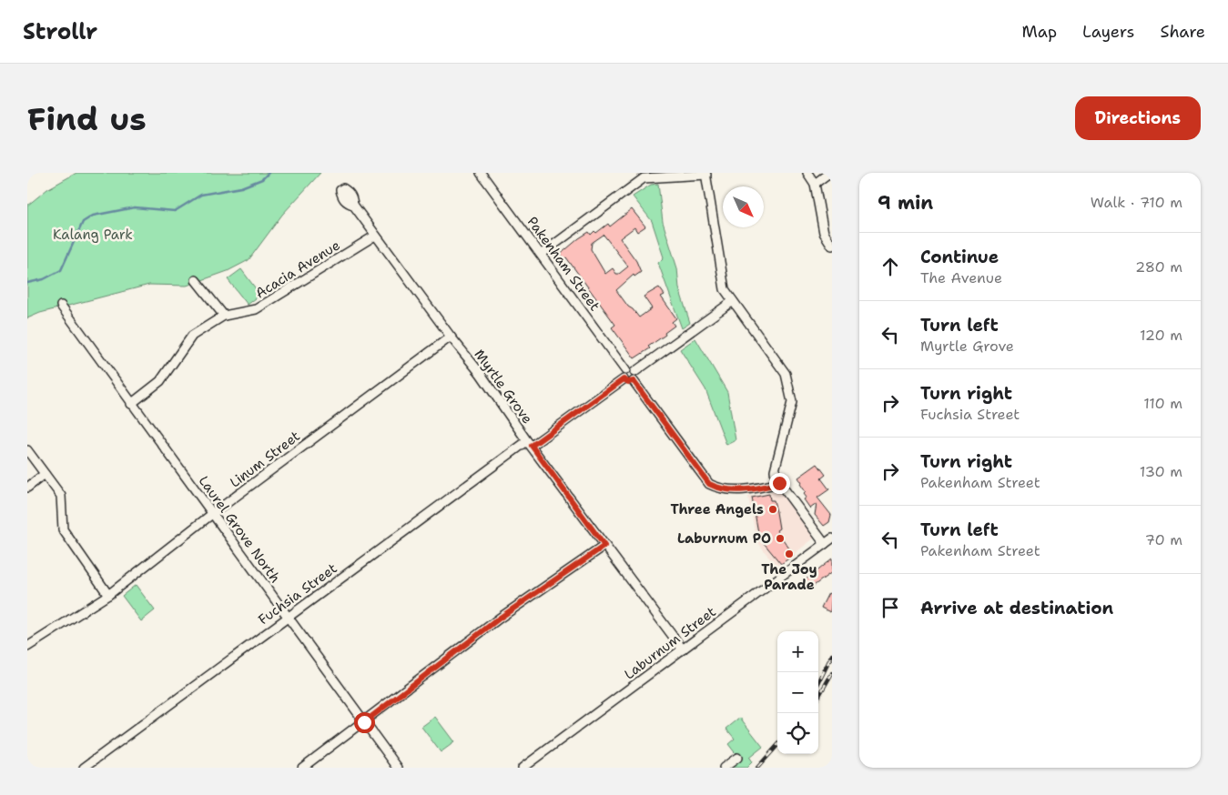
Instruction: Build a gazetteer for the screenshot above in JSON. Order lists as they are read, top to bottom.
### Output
{
  "streets": {
    "street": [
      "Pakenham Street",
      "Acacia Avenue",
      "Myrtle Grove",
      "Linum Street",
      "Laurel Grove North",
      "Fuchsia Street",
      "Laburnum Street"
    ]
  },
  "crossings": [
    ["Pakenham Street", "Fuchsia Street"],
    ["Acacia Avenue", "Myrtle Grove"],
    ["Acacia Avenue", "Laurel Grove North"],
    ["Myrtle Grove", "Linum Street"],
    ["Myrtle Grove", "Fuchsia Street"],
    ["Myrtle Grove", "Laburnum Street"],
    ["Linum Street", "Laurel Grove North"],
    ["Laurel Grove North", "Fuchsia Street"]
  ],
  "parks": ["Kalang Park"],
  "places": ["Three Angels", "Laburnum PO", "The Joy Parade"],
  "north": "bottom right",
  "page": {
    "header": "Strollr",
    "nav": ["Map", "Layers", "Share"],
    "buttons": "Directions",
    "title": "Find us",
    "heading": ["9 min", "Walk · 710 m"],
    "list": [
      ["Continue", "The Avenue", "280 m"],
      ["Turn left", "Myrtle Grove", "120 m"],
      ["Turn right", "Fuchsia Street", "110 m"],
      ["Turn right", "Pakenham Street", "130 m"],
      ["Turn left", "Pakenham Street", "70 m"],
      "Arrive at destination"
    ],
    "map_buttons": ["+", "−"]
  }
}
